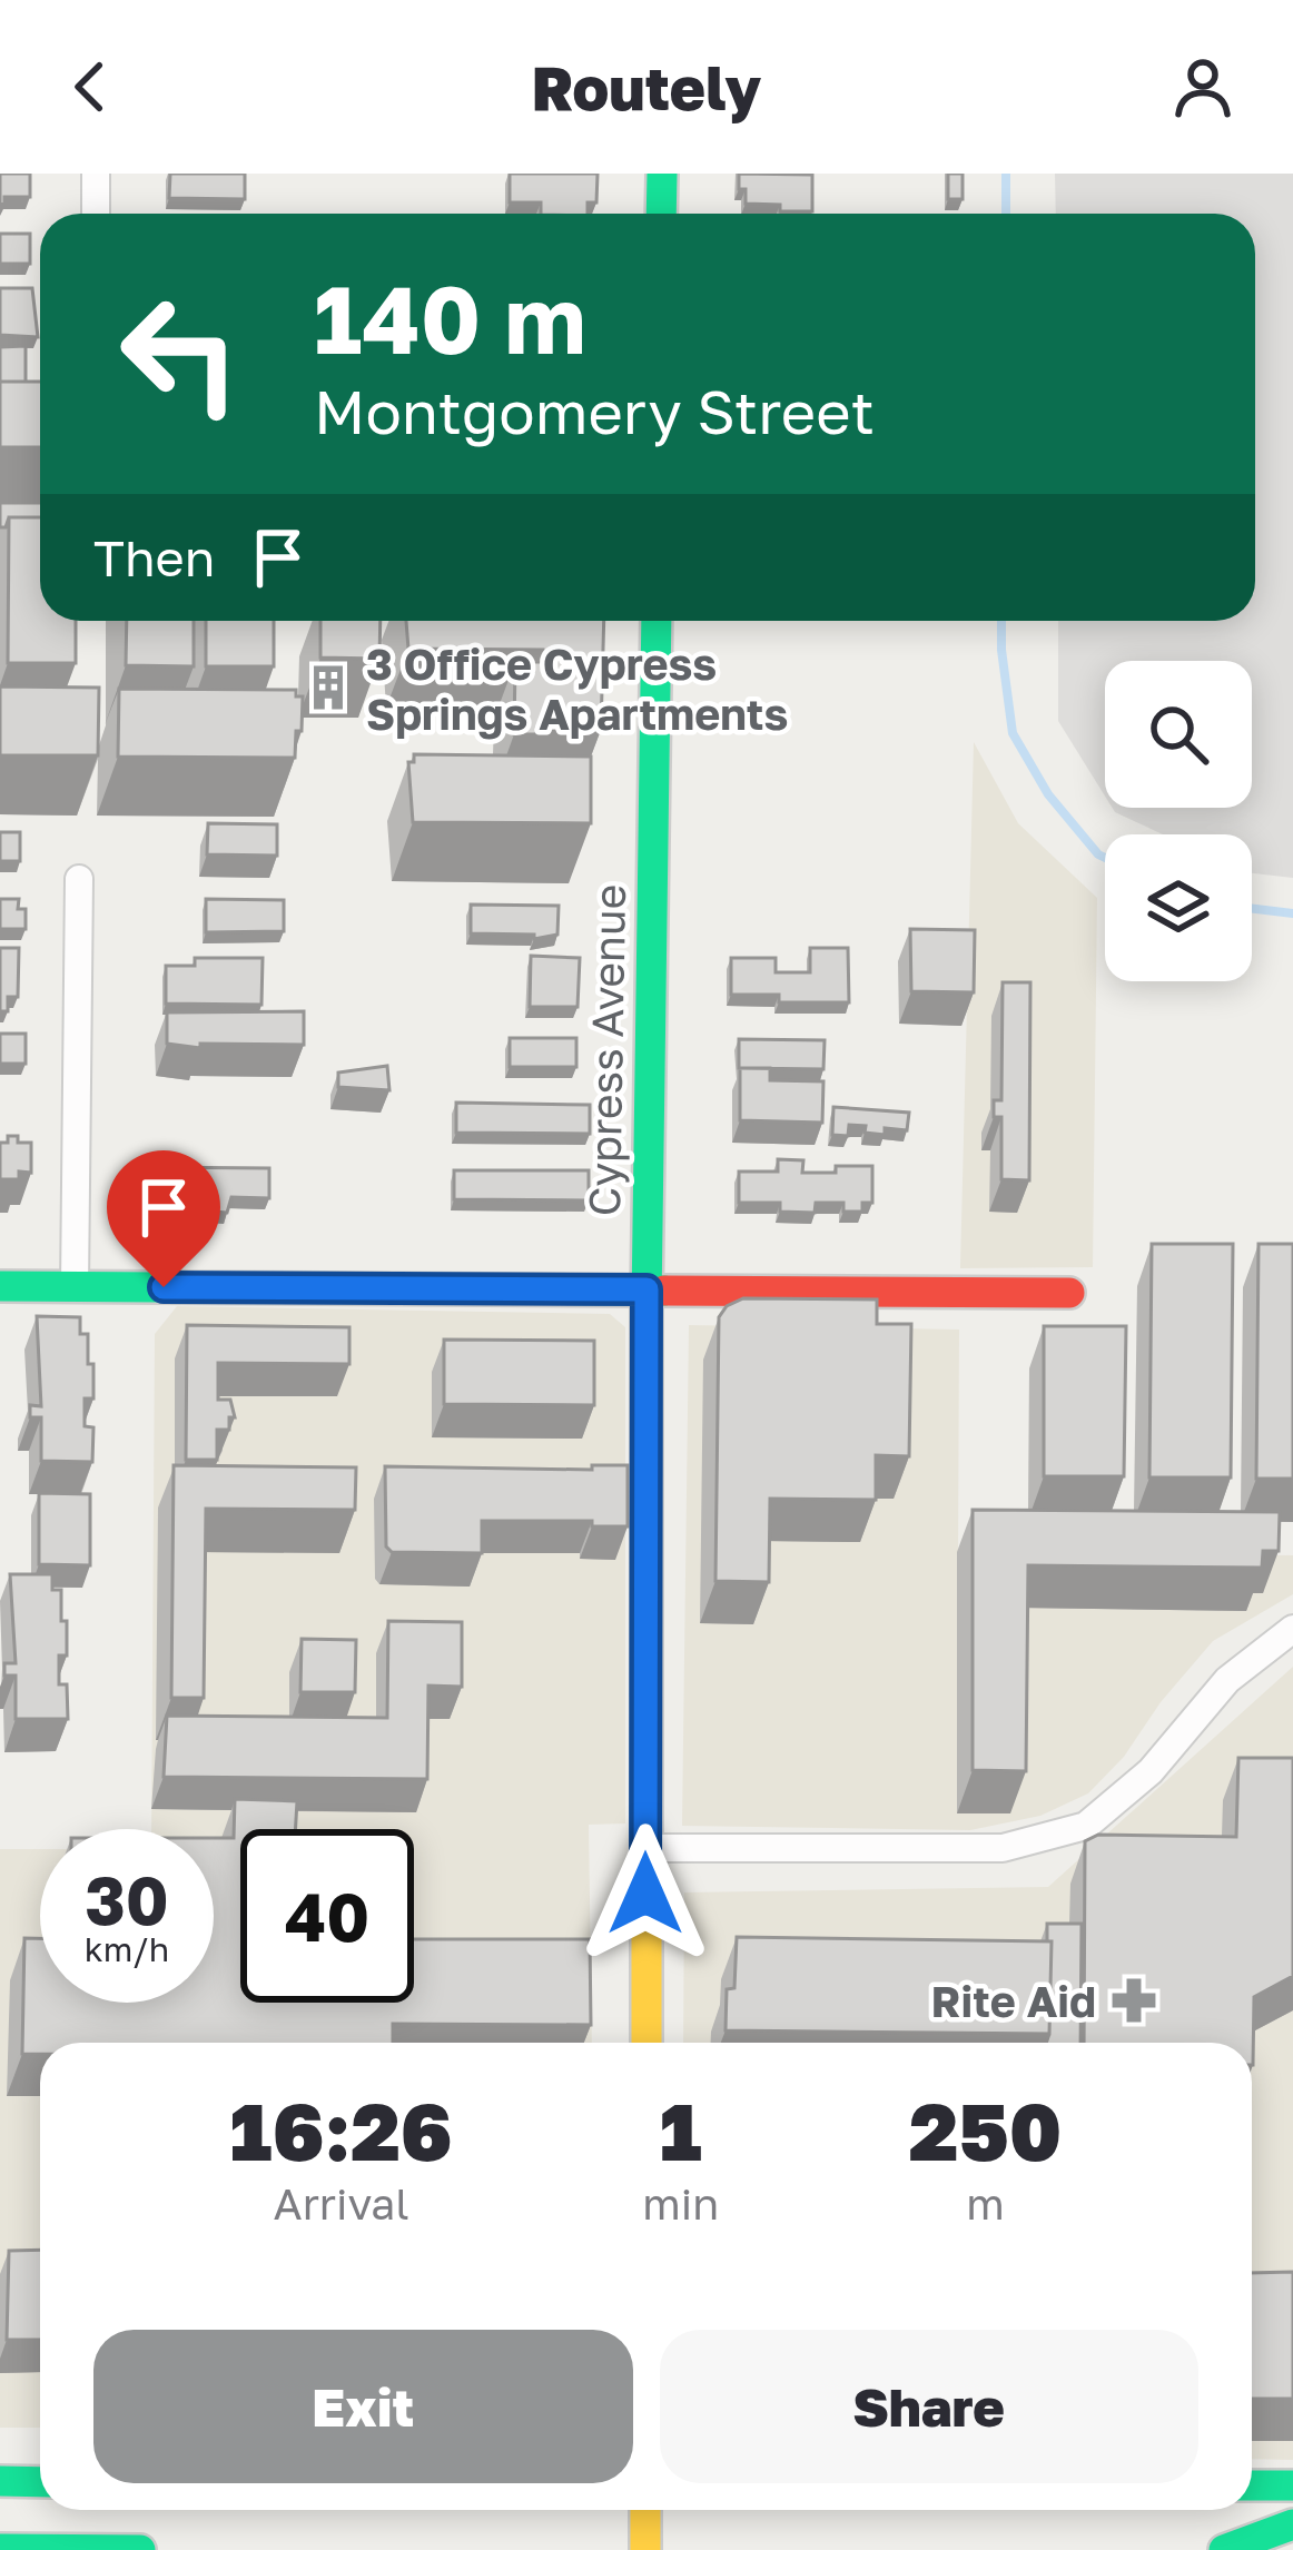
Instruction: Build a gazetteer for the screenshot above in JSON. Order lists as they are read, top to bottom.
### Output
{
  "streets": {
    "street": ["Cypress Avenue"]
  },
  "places": {
    "building": ["3 Office Cypress Springs Apartments"],
    "pharmacy": ["Rite Aid"]
  },
  "page": {
    "header": "Routely",
    "turn": ["140 m", "Montgomery Street"],
    "then": "Then",
    "speed": "30 km/h",
    "limit": "40",
    "eta": [
      "16:26",
      "Arrival",
      "1",
      "min",
      "250",
      "m"
    ],
    "buttons": ["Exit", "Share"]
  }
}
